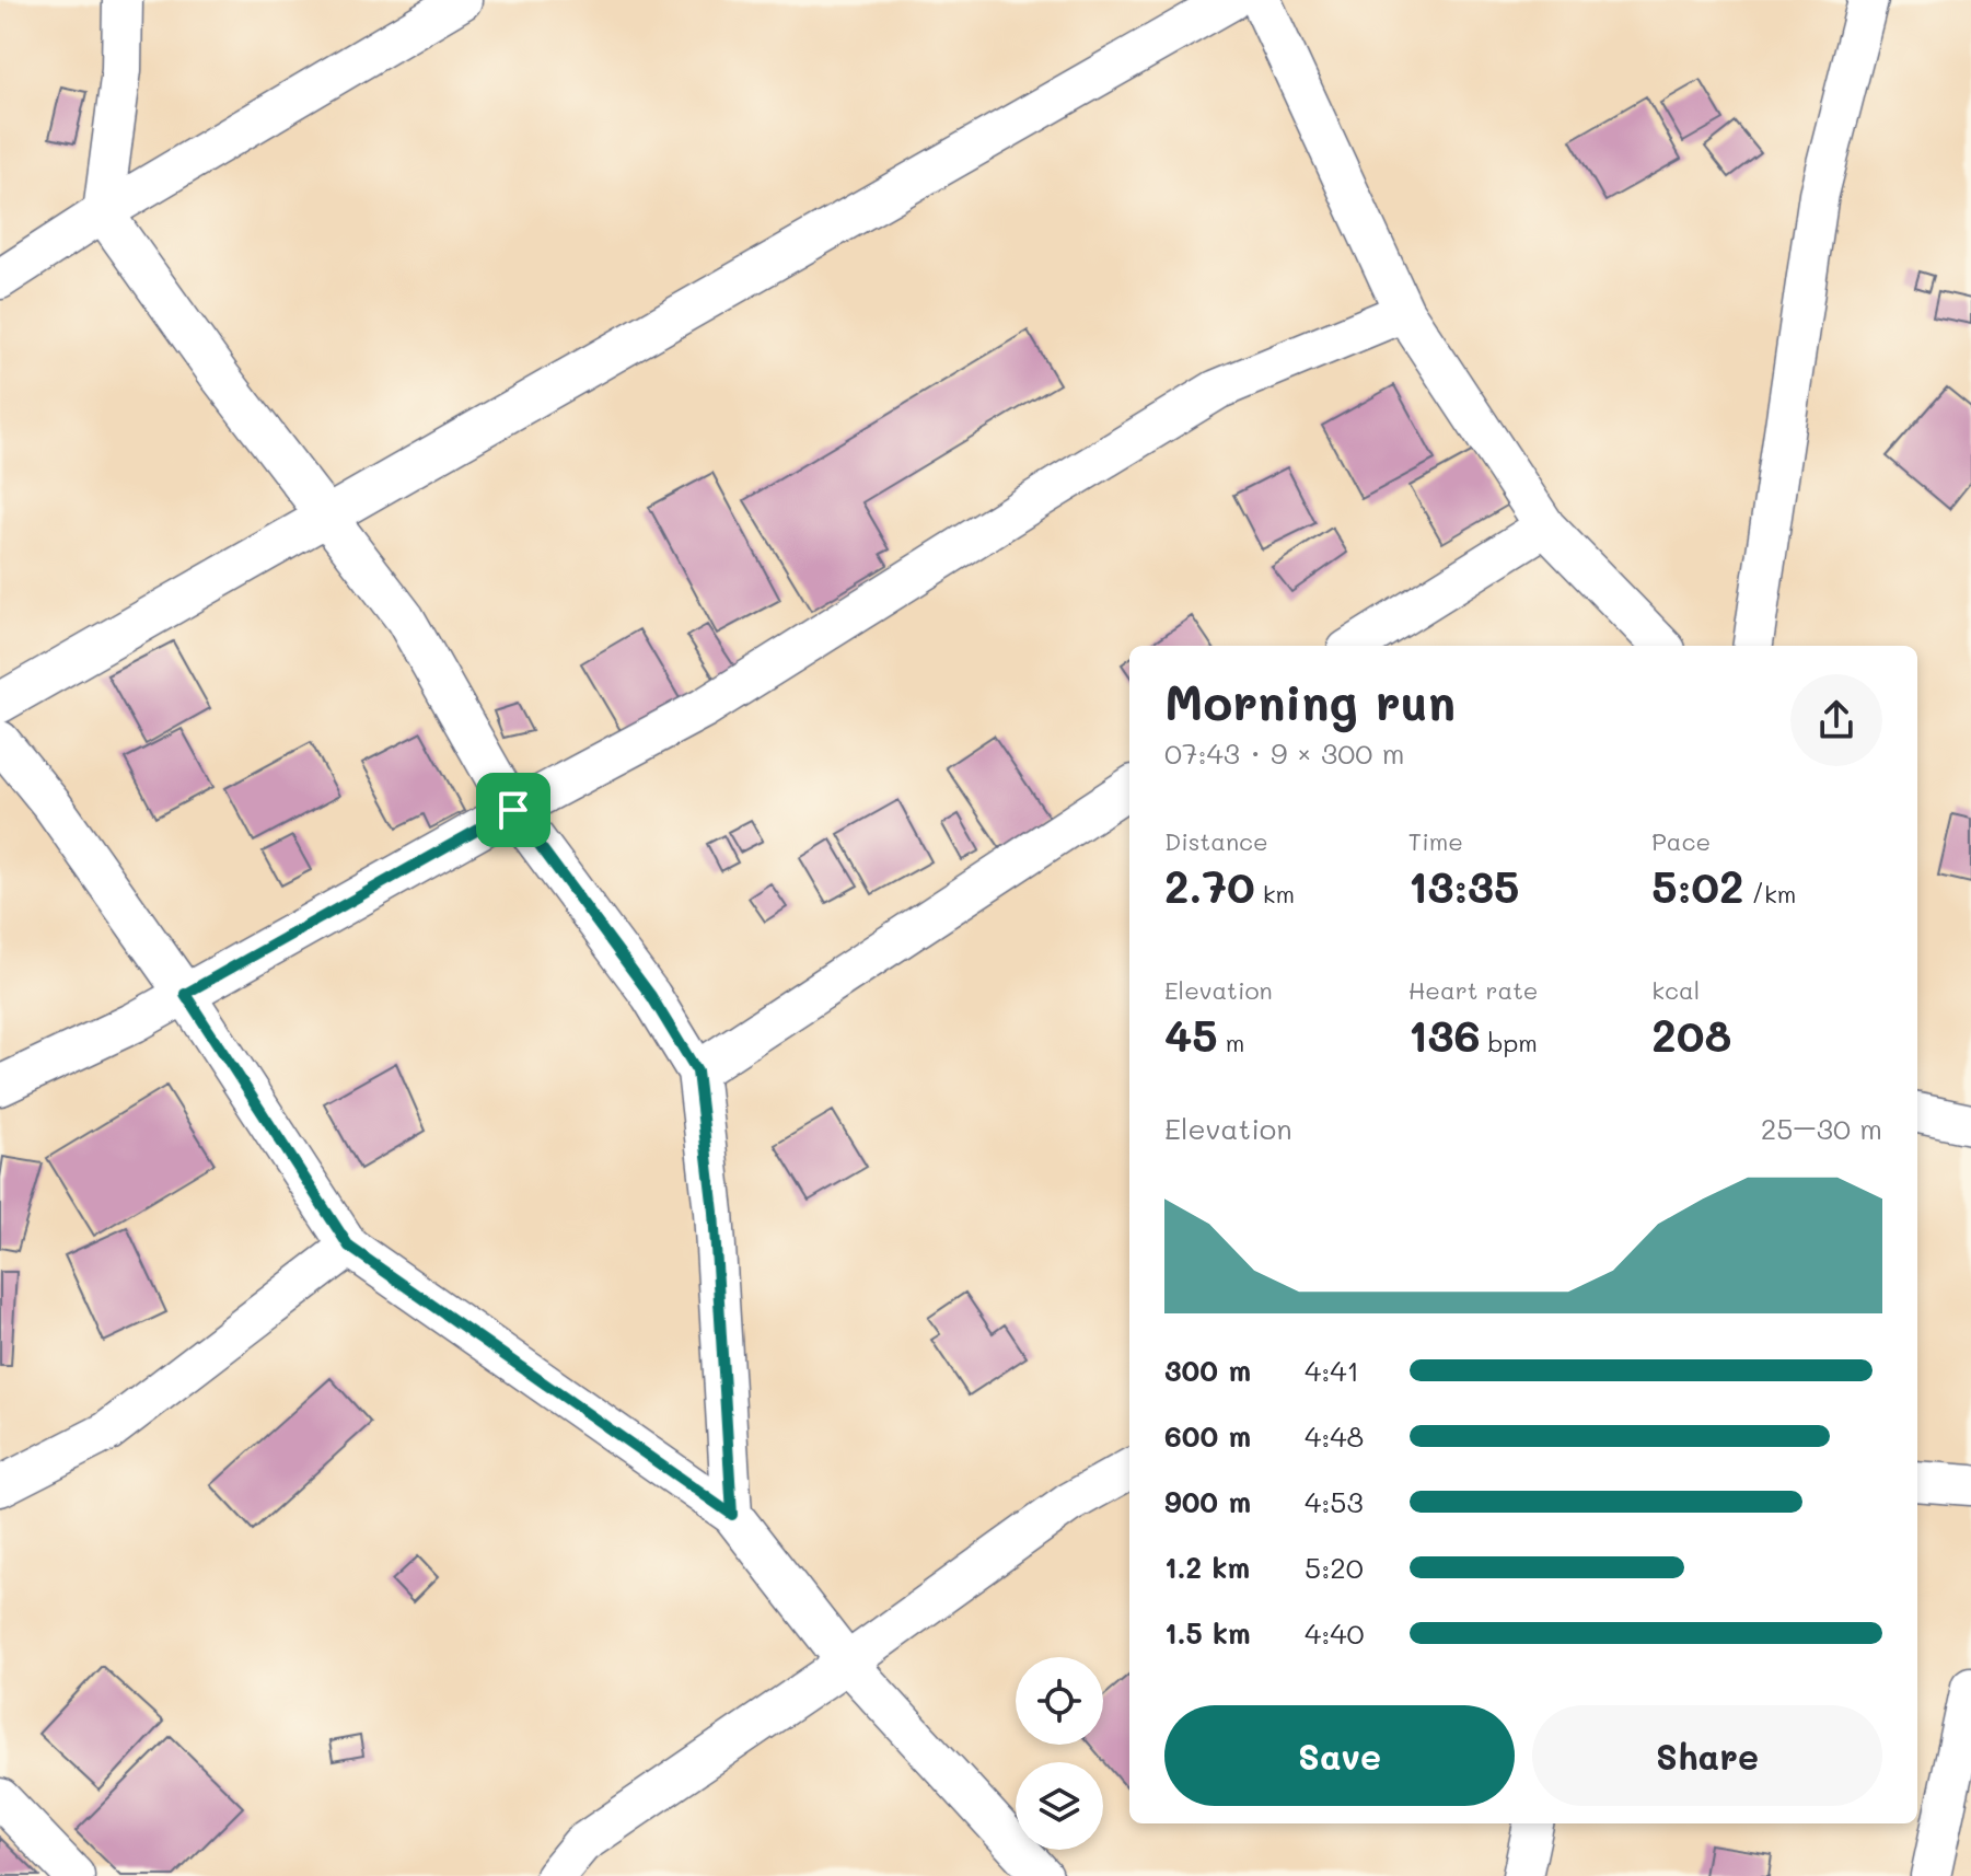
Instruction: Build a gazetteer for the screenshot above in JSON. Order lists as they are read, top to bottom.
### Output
{
  "page": {
    "heading": ["Morning run", "07:43 · 9 × 300 m"],
    "stats": [
      ["Distance", "2.70 km"],
      ["Time", "13:35"],
      ["Pace", "5:02 /km"],
      ["Elevation", "45 m"],
      ["Heart rate", "136 bpm"],
      ["kcal", "208"]
    ],
    "chart": ["Elevation", "25–30 m"],
    "list": [
      {
        "name": "300 m",
        "note": "4:41"
      },
      {
        "name": "600 m",
        "note": "4:48"
      },
      {
        "name": "900 m",
        "note": "4:53"
      },
      {
        "name": "1.2 km",
        "note": "5:20"
      },
      {
        "name": "1.5 km",
        "note": "4:40"
      }
    ],
    "buttons": ["Save", "Share"]
  }
}
